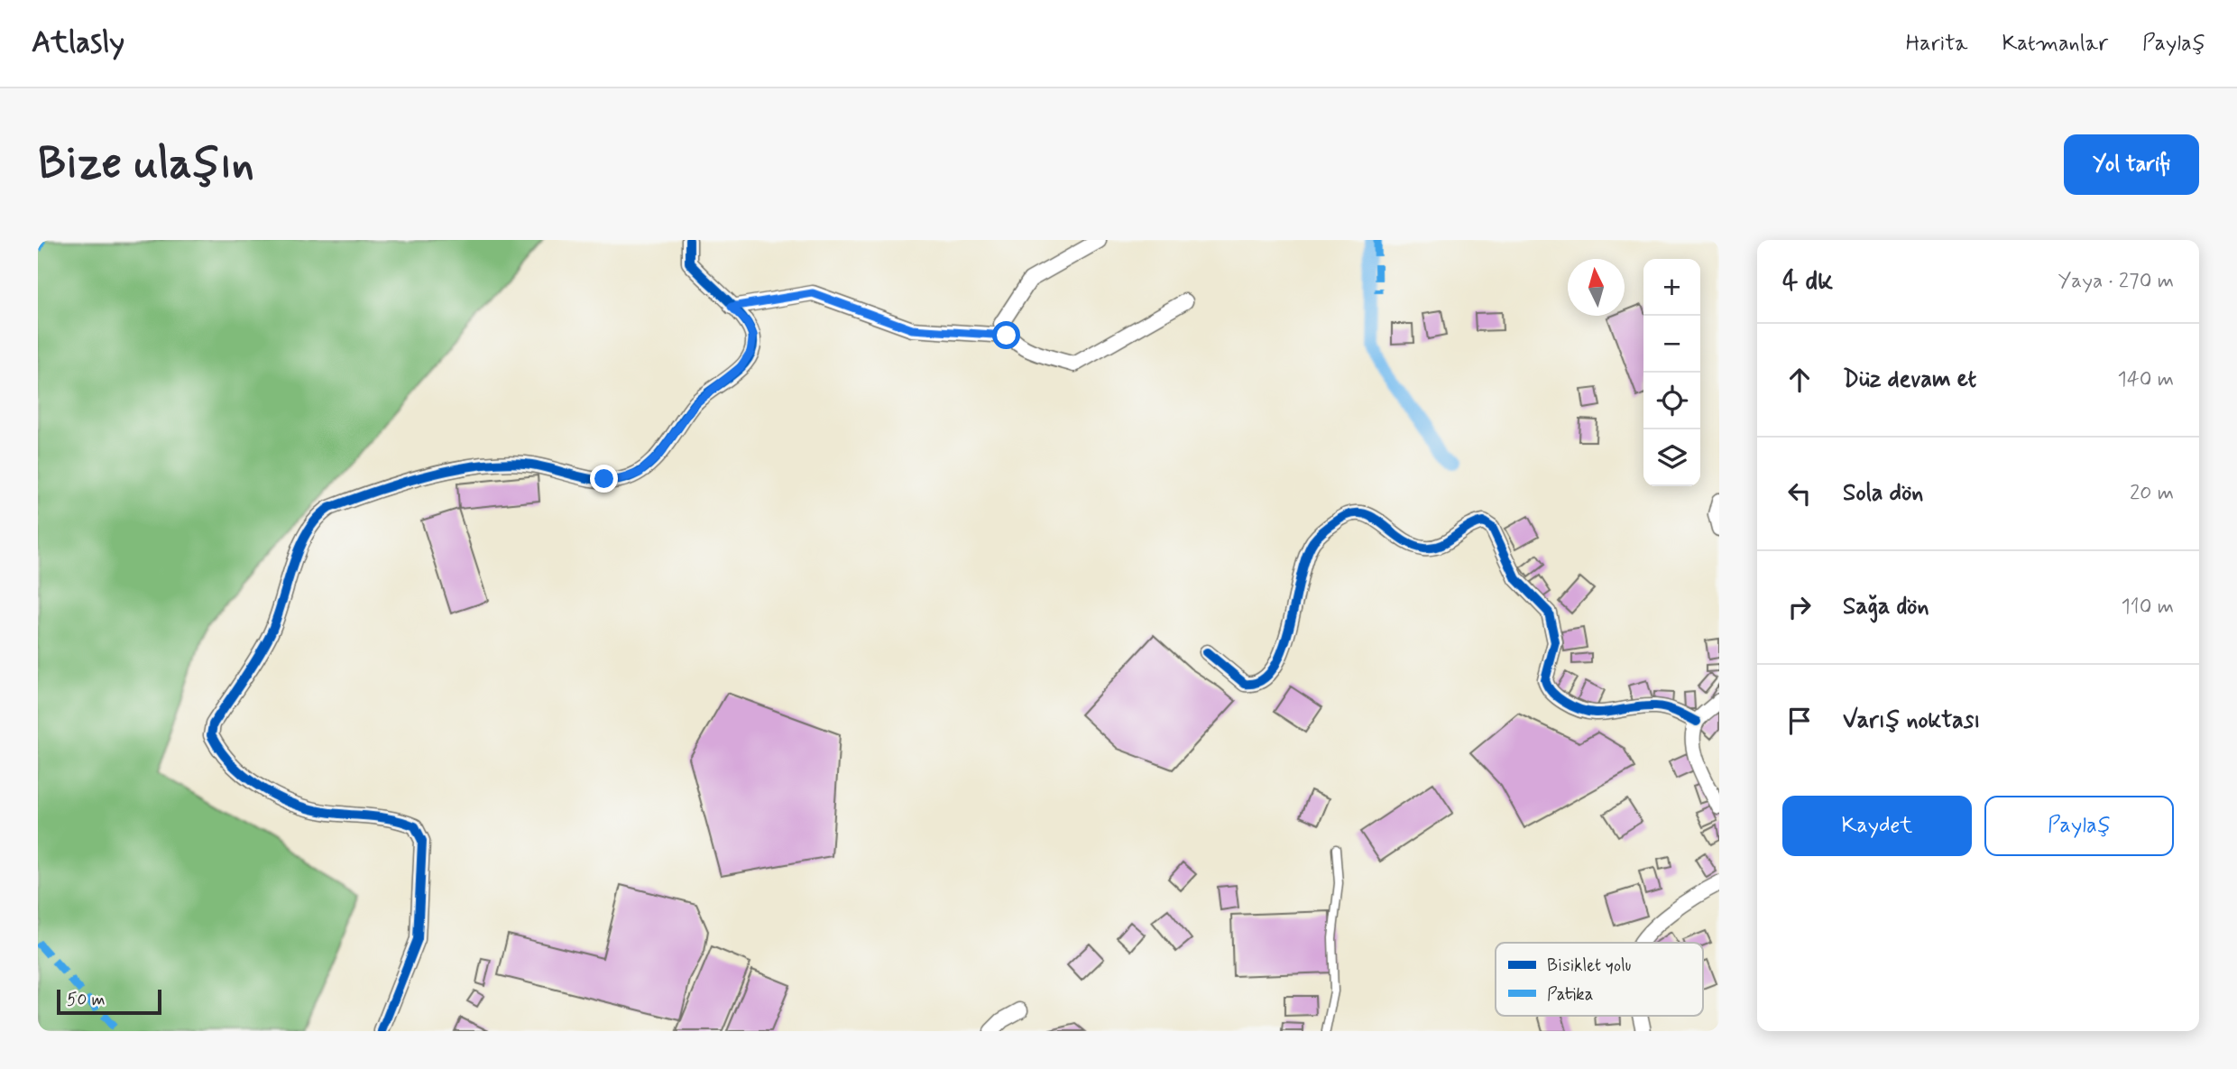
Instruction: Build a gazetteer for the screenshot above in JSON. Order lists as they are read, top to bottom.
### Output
{
  "legend": ["Bisiklet yolu", "Patika"],
  "scale_bar": "50 m",
  "north": "top",
  "page": {
    "header": "Atlasly",
    "nav": ["Harita", "Katmanlar", "Paylaş"],
    "buttons": [
      "Yol tarifi",
      ["Kaydet", "Paylaş"]
    ],
    "title": "Bize ulaşın",
    "heading": ["4 dk", "Yaya · 270 m"],
    "map_buttons": ["+", "−"],
    "list": [
      ["Düz devam et", "140 m"],
      ["Sola dön", "20 m"],
      ["Sağa dön", "110 m"],
      "Varış noktası"
    ],
    "scale": "50 m"
  }
}
